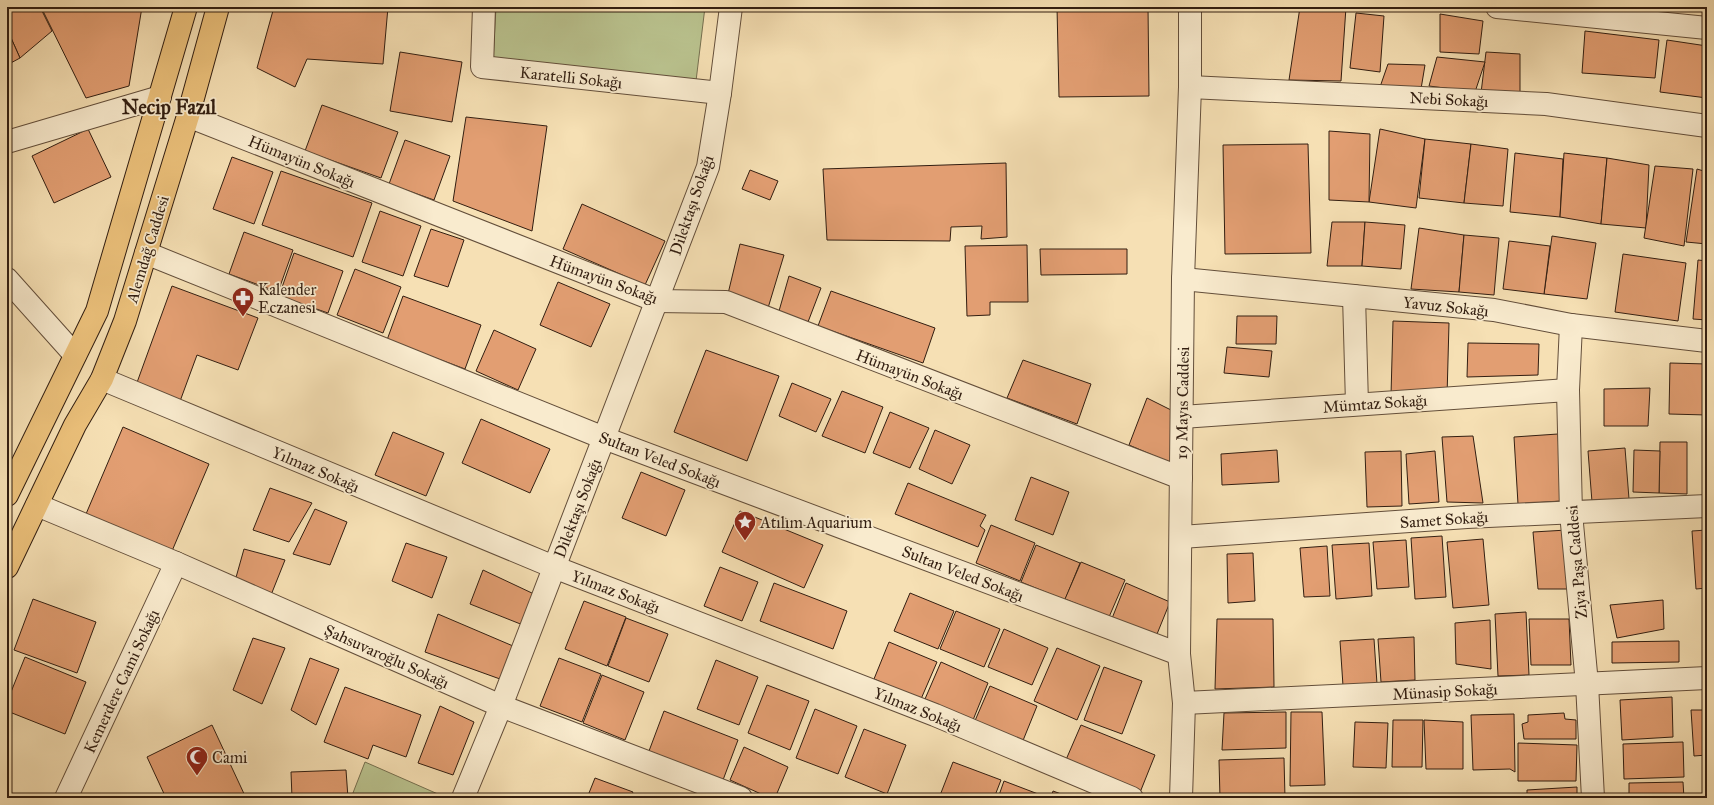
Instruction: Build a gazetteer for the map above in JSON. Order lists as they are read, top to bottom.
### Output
{
  "streets": {
    "main road": ["Alemdağ Caddesi"],
    "street": [
      "Karatelli Sokağı",
      "Nebi Sokağı",
      "Hümayün Sokağı",
      "Dilektaşı Sokağı",
      "Yavuz Sokağı",
      "19 Mayıs Caddesi",
      "Mümtaz Sokağı",
      "Sultan Veled Sokağı",
      "Yılmaz Sokağı",
      "Samet Sokağı",
      "Ziya Paşa Caddesi",
      "Şahsuvaroğlu Sokağı",
      "Kemerdere Cami Sokağı",
      "Münasip Sokağı"
    ]
  },
  "crossings": [
    ["Karatelli Sokağı", "Dilektaşı Sokağı"],
    ["Nebi Sokağı", "19 Mayıs Caddesi"],
    ["Hümayün Sokağı", "Dilektaşı Sokağı"],
    ["Hümayün Sokağı", "Alemdağ Caddesi"],
    ["Hümayün Sokağı", "19 Mayıs Caddesi"],
    ["Dilektaşı Sokağı", "Sultan Veled Sokağı"],
    ["Dilektaşı Sokağı", "Yılmaz Sokağı"],
    ["Dilektaşı Sokağı", "Şahsuvaroğlu Sokağı"],
    ["Alemdağ Caddesi", "Sultan Veled Sokağı"],
    ["Alemdağ Caddesi", "Yılmaz Sokağı"],
    ["Alemdağ Caddesi", "Şahsuvaroğlu Sokağı"],
    ["Yavuz Sokağı", "19 Mayıs Caddesi"],
    ["Yavuz Sokağı", "Ziya Paşa Caddesi"],
    ["19 Mayıs Caddesi", "Mümtaz Sokağı"],
    ["19 Mayıs Caddesi", "Sultan Veled Sokağı"],
    ["19 Mayıs Caddesi", "Samet Sokağı"],
    ["19 Mayıs Caddesi", "Münasip Sokağı"],
    ["Mümtaz Sokağı", "Ziya Paşa Caddesi"],
    ["Samet Sokağı", "Ziya Paşa Caddesi"],
    ["Ziya Paşa Caddesi", "Münasip Sokağı"],
    ["Şahsuvaroğlu Sokağı", "Kemerdere Cami Sokağı"]
  ],
  "districts": ["Necip Fazıl"],
  "places": {
    "pharmacy": ["Kalender Eczanesi"],
    "place": ["Atılım Aquarium"],
    "mosque": ["Cami"]
  }
}
